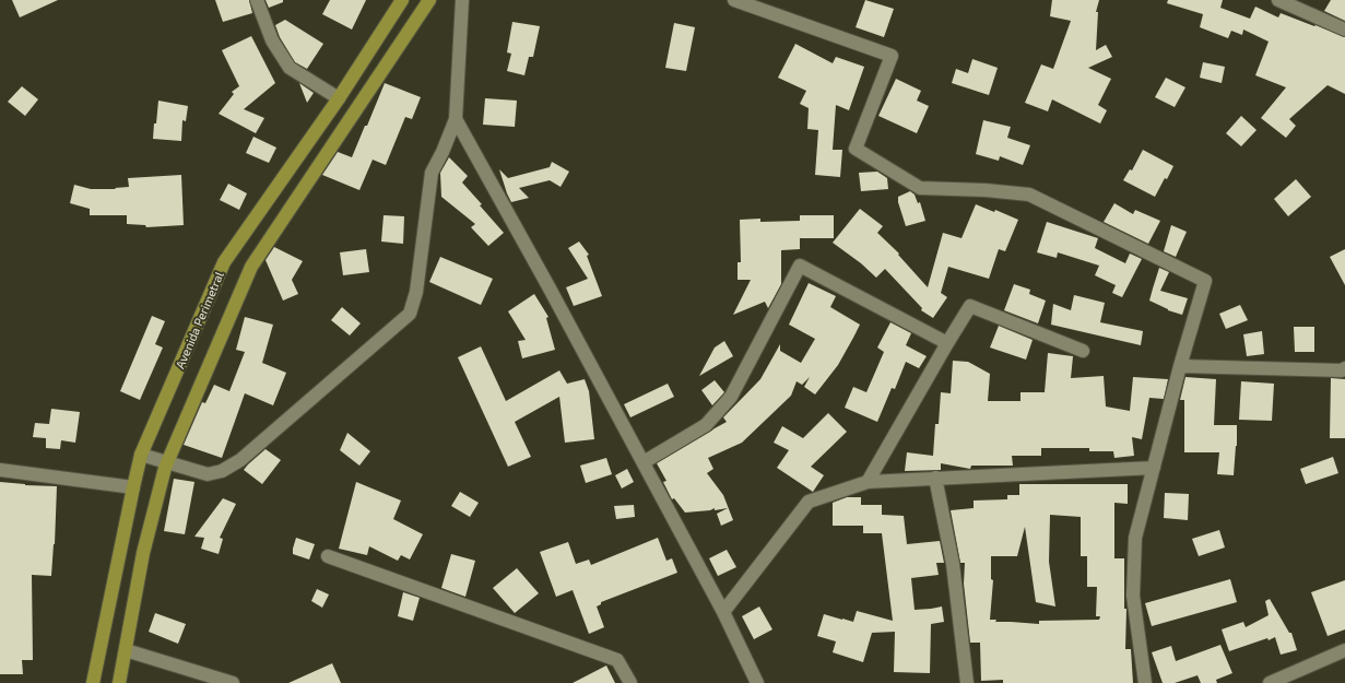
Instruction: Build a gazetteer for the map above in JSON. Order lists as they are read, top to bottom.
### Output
{
  "streets": {
    "main road": ["Avenida Perimetral"]
  }
}
